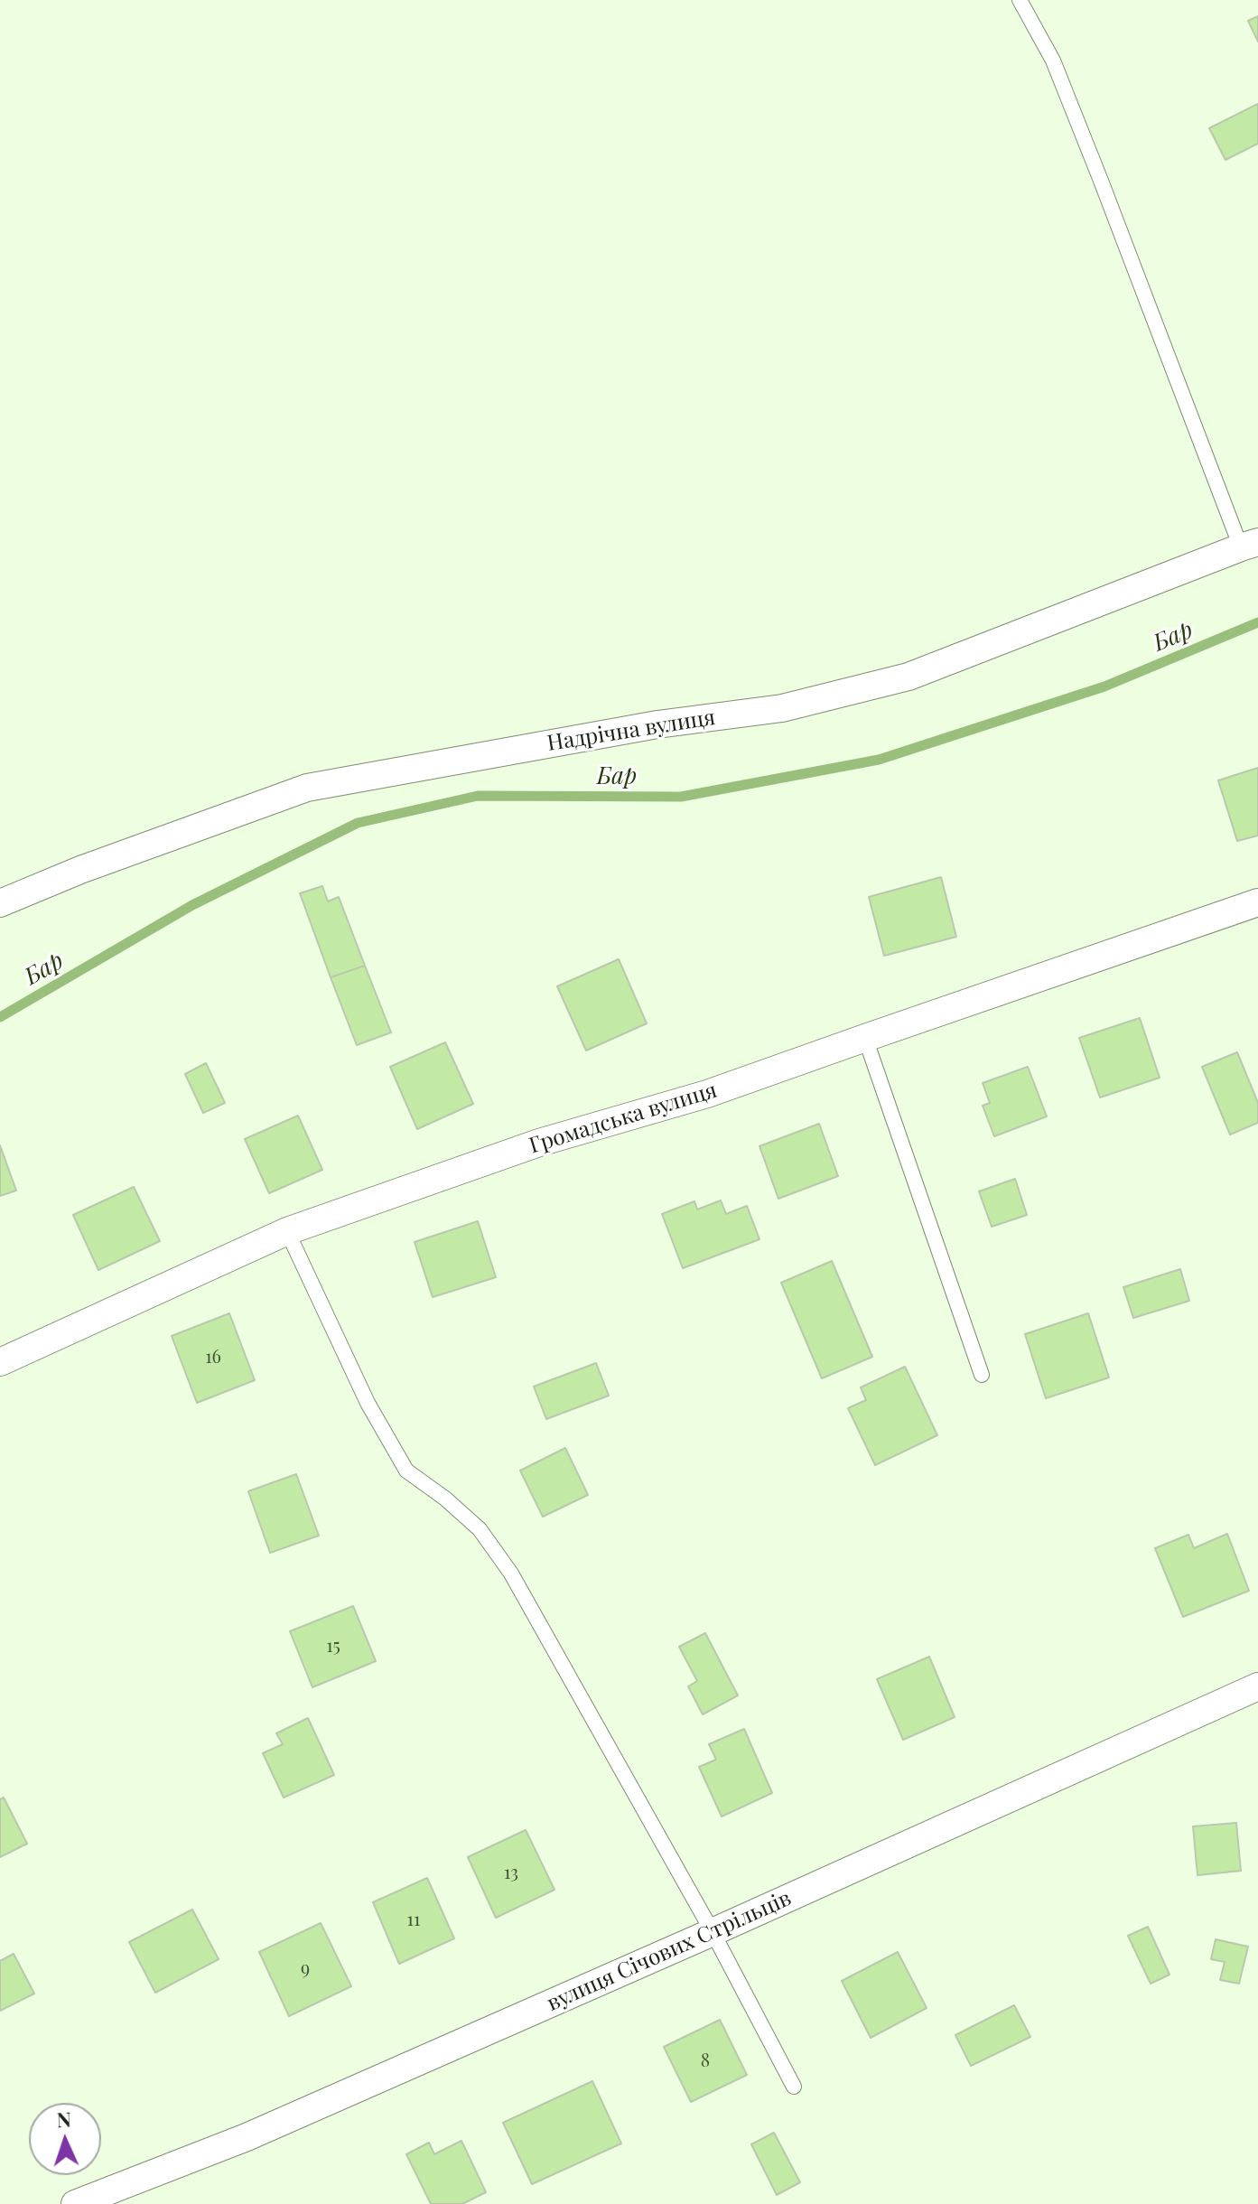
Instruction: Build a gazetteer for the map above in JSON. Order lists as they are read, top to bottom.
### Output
{
  "streets": {
    "street": ["Надрічна вулиця", "Громадська вулиця", "вулиця Січових Стрільців"]
  },
  "water": ["Бар"],
  "house_numbers": [
    "16",
    "15",
    "13",
    "11",
    "9",
    "8"
  ],
  "north": "top"
}
